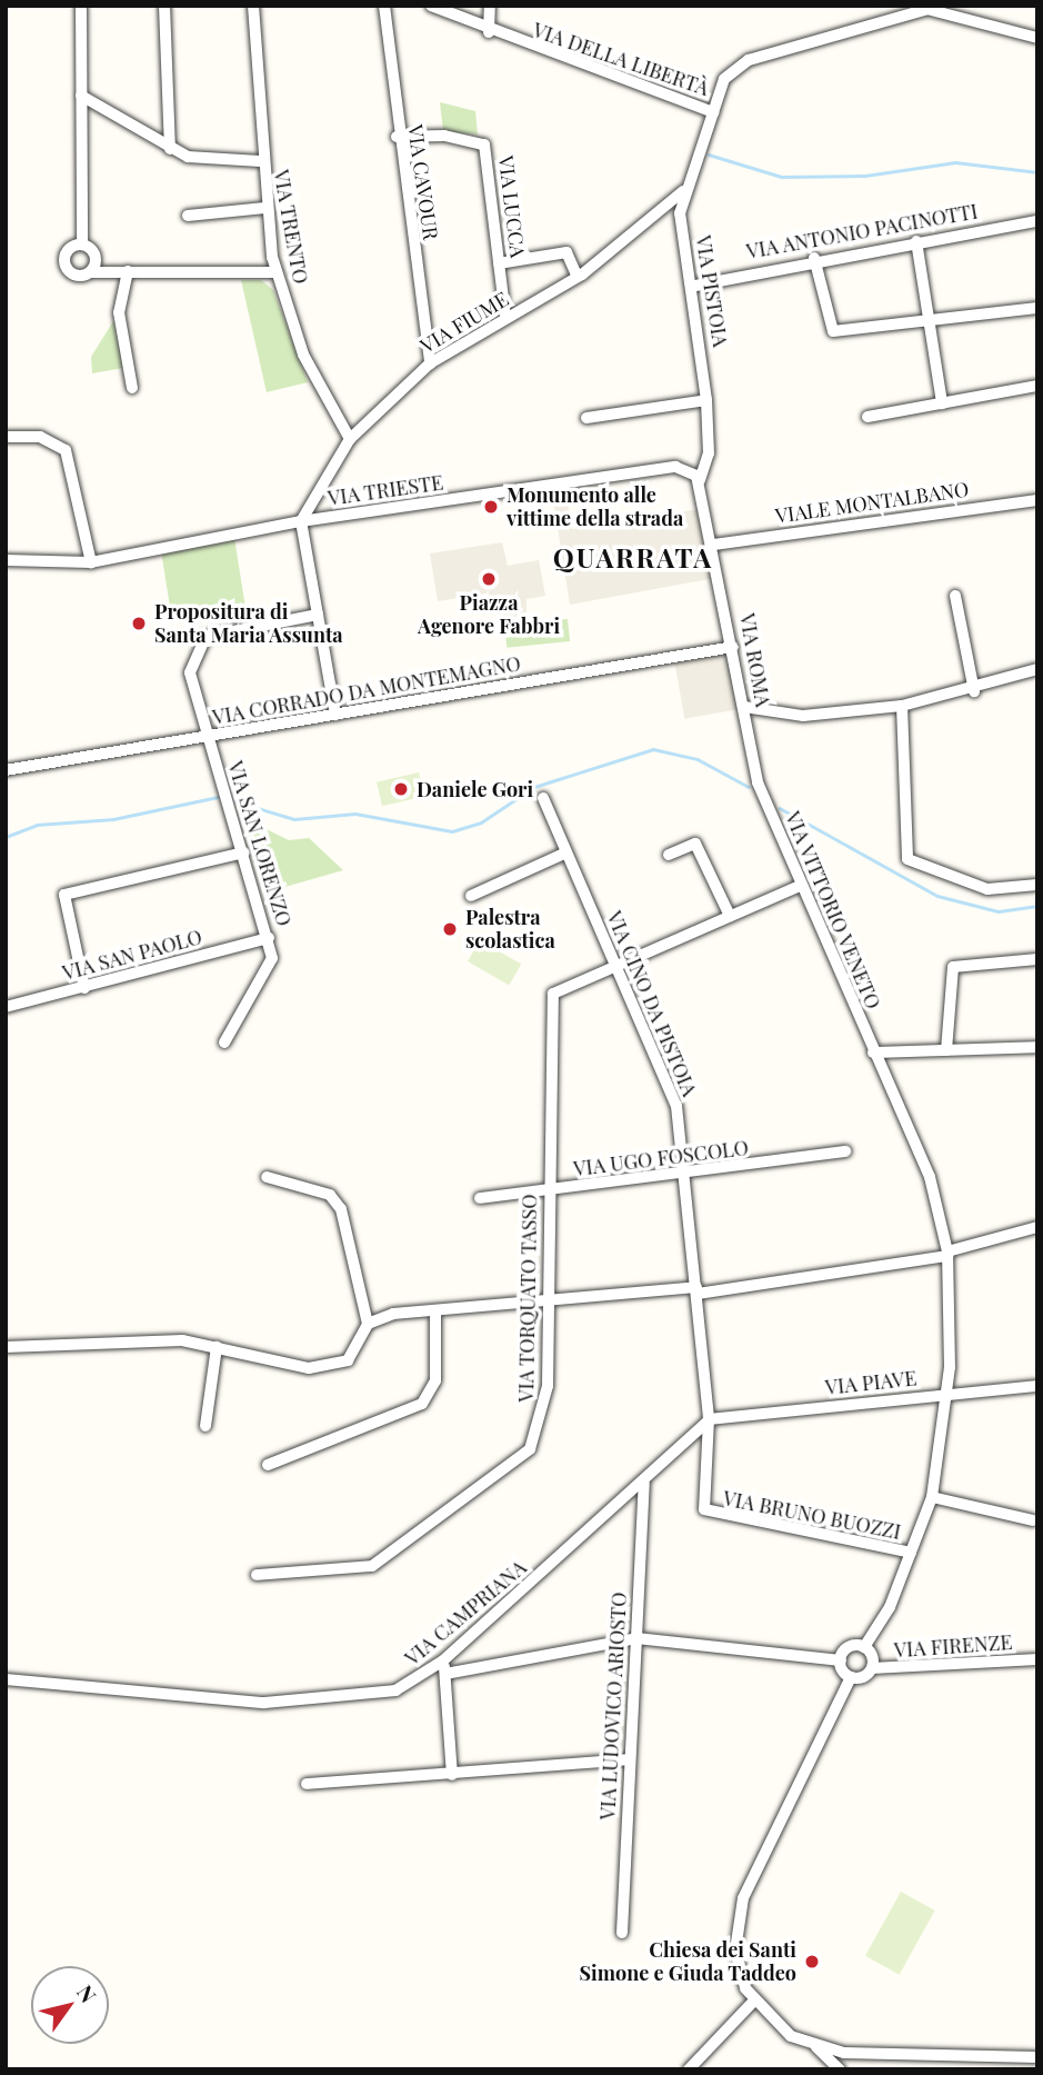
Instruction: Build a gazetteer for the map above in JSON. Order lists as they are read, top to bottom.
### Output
{
  "streets": {
    "street": [
      "VIA DELLA LIBERTÀ",
      "VIA CAVOUR",
      "VIA LUCCA",
      "VIA TRENTO",
      "VIA ANTONIO PACINOTTI",
      "VIA PISTOIA",
      "VIA FIUME",
      "VIA TRIESTE",
      "VIALE MONTALBANO",
      "VIA ROMA",
      "VIA CORRADO DA MONTEMAGNO",
      "VIA SAN LORENZO",
      "VIA VITTORIO VENETO",
      "VIA SAN PAOLO",
      "VIA CINO DA PISTOIA",
      "VIA UGO FOSCOLO",
      "VIA TORQUATO TASSO",
      "VIA PIAVE",
      "VIA BRUNO BUOZZI",
      "VIA CAMPRIANA",
      "VIA FIRENZE",
      "VIA LUDOVICO ARIOSTO"
    ]
  },
  "crossings": [
    ["VIA DELLA LIBERTÀ", "VIA PISTOIA"],
    ["VIA CAVOUR", "VIA LUCCA"],
    ["VIA CAVOUR", "VIA FIUME"],
    ["VIA LUCCA", "VIA FIUME"],
    ["VIA TRENTO", "VIA FIUME"],
    ["VIA ANTONIO PACINOTTI", "VIA PISTOIA"],
    ["VIA PISTOIA", "VIA FIUME"],
    ["VIA PISTOIA", "VIA TRIESTE"],
    ["VIA FIUME", "VIA TRIESTE"],
    ["VIALE MONTALBANO", "VIA ROMA"],
    ["VIA ROMA", "VIA CORRADO DA MONTEMAGNO"],
    ["VIA ROMA", "VIA VITTORIO VENETO"],
    ["VIA CORRADO DA MONTEMAGNO", "VIA SAN LORENZO"],
    ["VIA SAN LORENZO", "VIA SAN PAOLO"],
    ["VIA VITTORIO VENETO", "VIA PIAVE"],
    ["VIA VITTORIO VENETO", "VIA BRUNO BUOZZI"],
    ["VIA CINO DA PISTOIA", "VIA UGO FOSCOLO"],
    ["VIA CINO DA PISTOIA", "VIA TORQUATO TASSO"],
    ["VIA CINO DA PISTOIA", "VIA PIAVE"],
    ["VIA CINO DA PISTOIA", "VIA BRUNO BUOZZI"],
    ["VIA CINO DA PISTOIA", "VIA CAMPRIANA"],
    ["VIA UGO FOSCOLO", "VIA TORQUATO TASSO"],
    ["VIA PIAVE", "VIA BRUNO BUOZZI"],
    ["VIA PIAVE", "VIA CAMPRIANA"],
    ["VIA BRUNO BUOZZI", "VIA CAMPRIANA"],
    ["VIA CAMPRIANA", "VIA LUDOVICO ARIOSTO"]
  ],
  "districts": ["QUARRATA"],
  "places": [
    "Monumento alle vittime della strada",
    "Piazza Agenore Fabbri",
    "Propositura di Santa Maria Assunta",
    "Daniele Gori",
    "Palestra scolastica",
    "Chiesa dei Santi Simone e Giuda Taddeo"
  ],
  "north": "top right"
}
